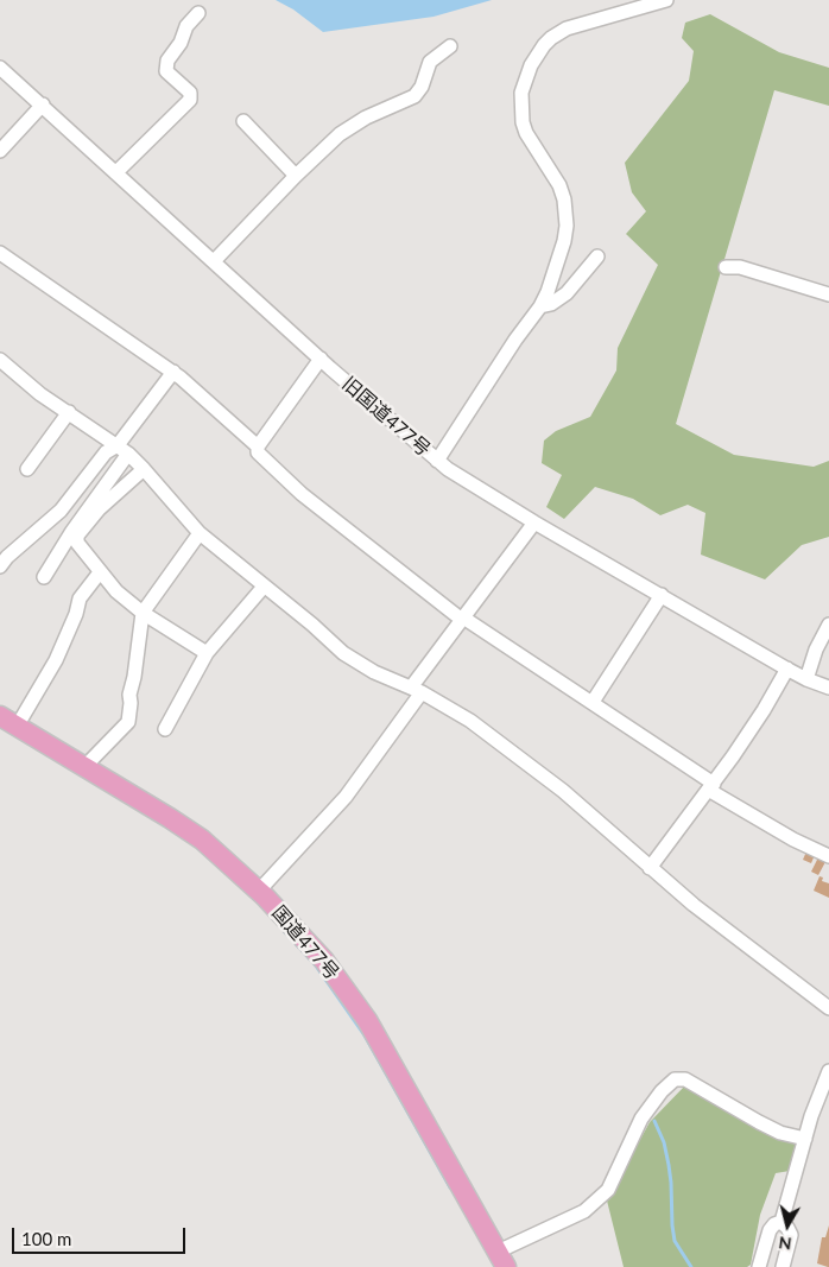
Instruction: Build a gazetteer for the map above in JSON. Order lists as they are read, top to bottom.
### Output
{
  "streets": {
    "highway": ["国道477号"],
    "street": ["旧国道477号"]
  },
  "scale_bar": "100 m",
  "north": "bottom"
}
